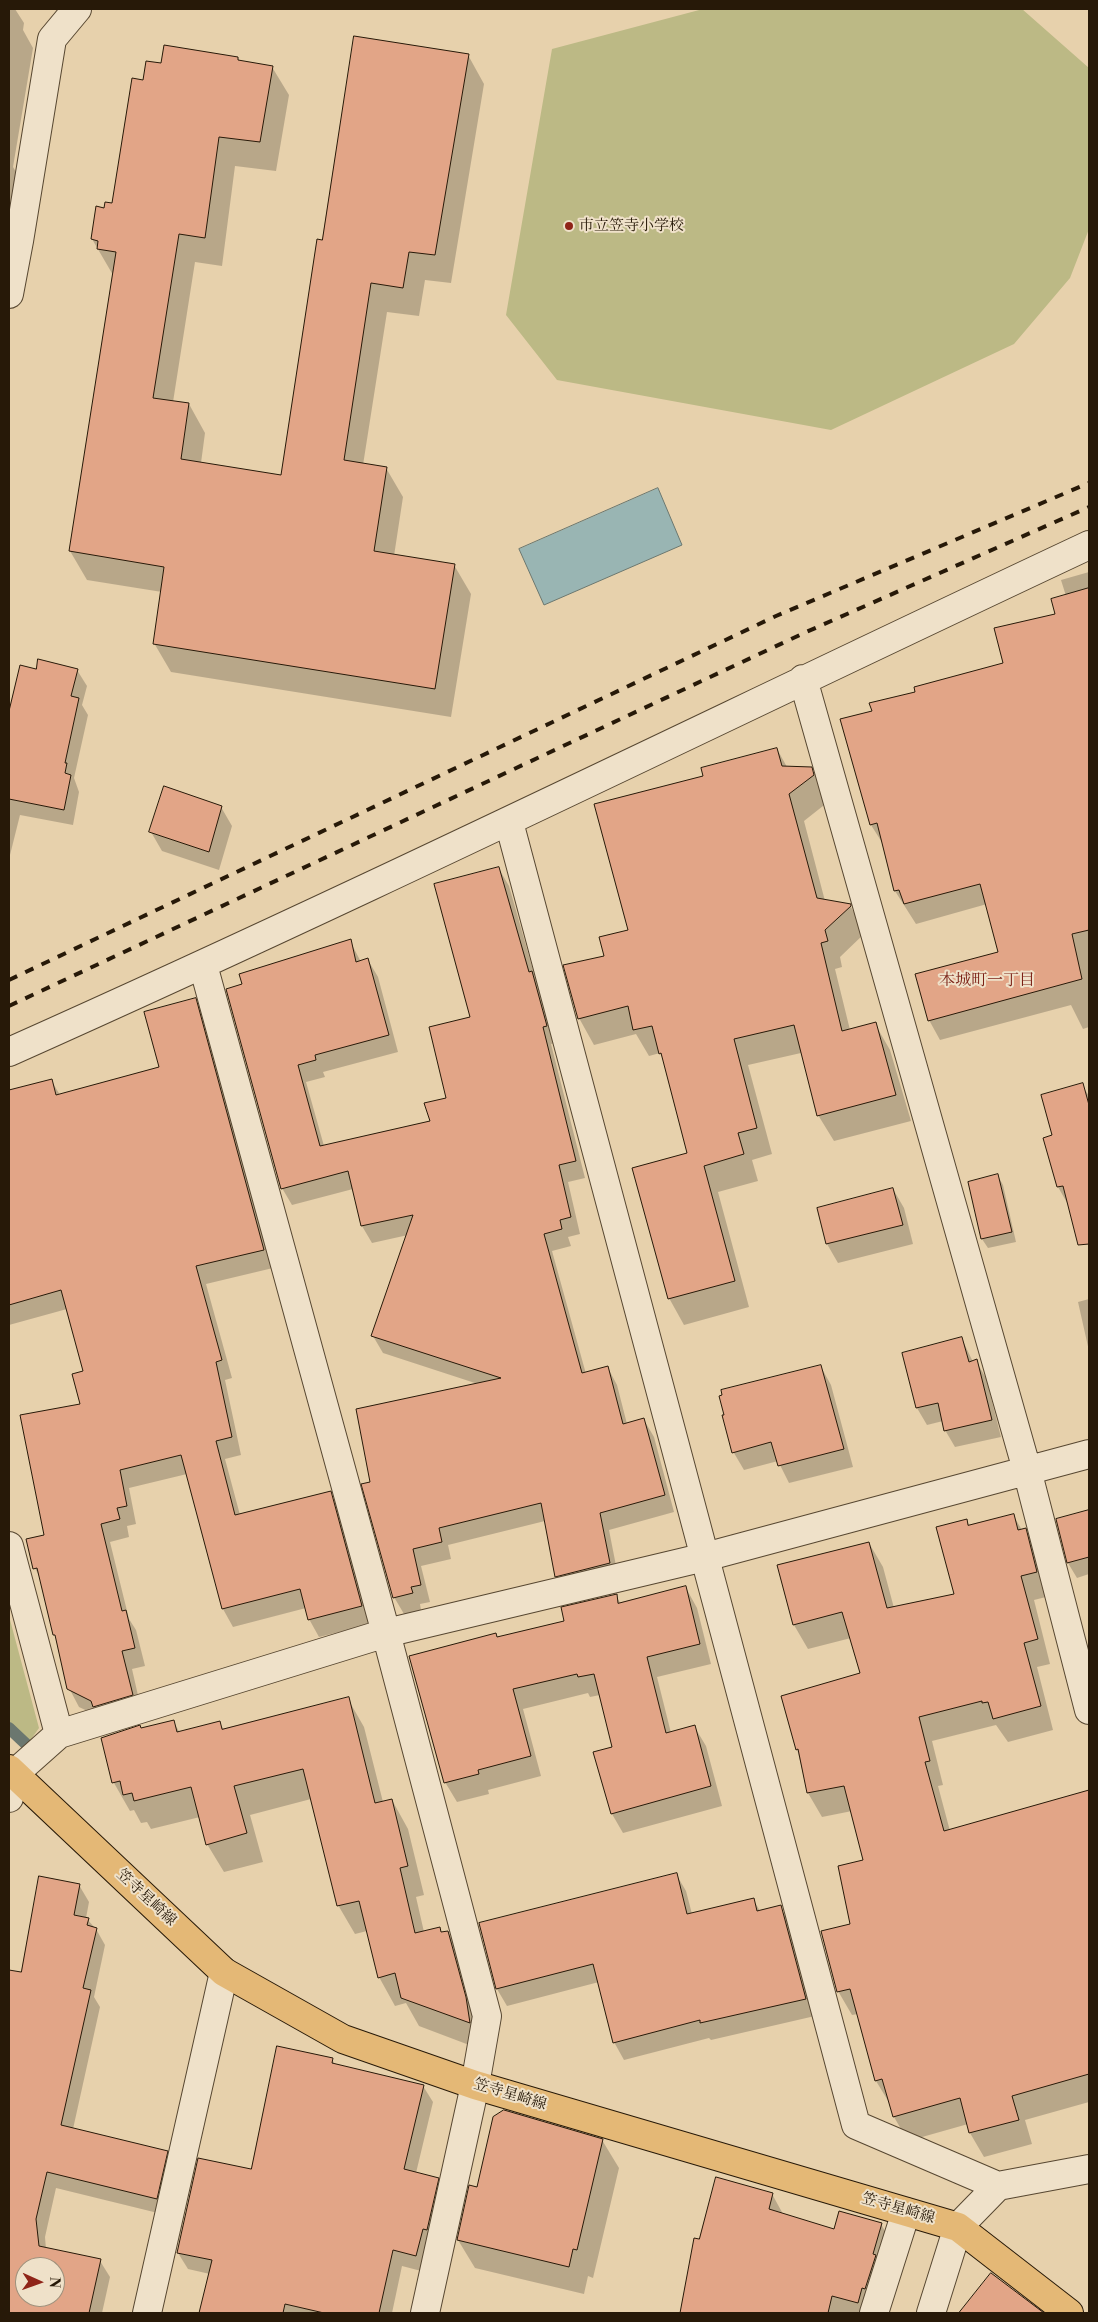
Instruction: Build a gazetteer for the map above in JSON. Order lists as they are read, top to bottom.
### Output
{
  "streets": {
    "main road": ["笠寺星崎線"]
  },
  "districts": ["本城町一丁目"],
  "places": ["市立笠寺小学校"],
  "north": "right"
}
